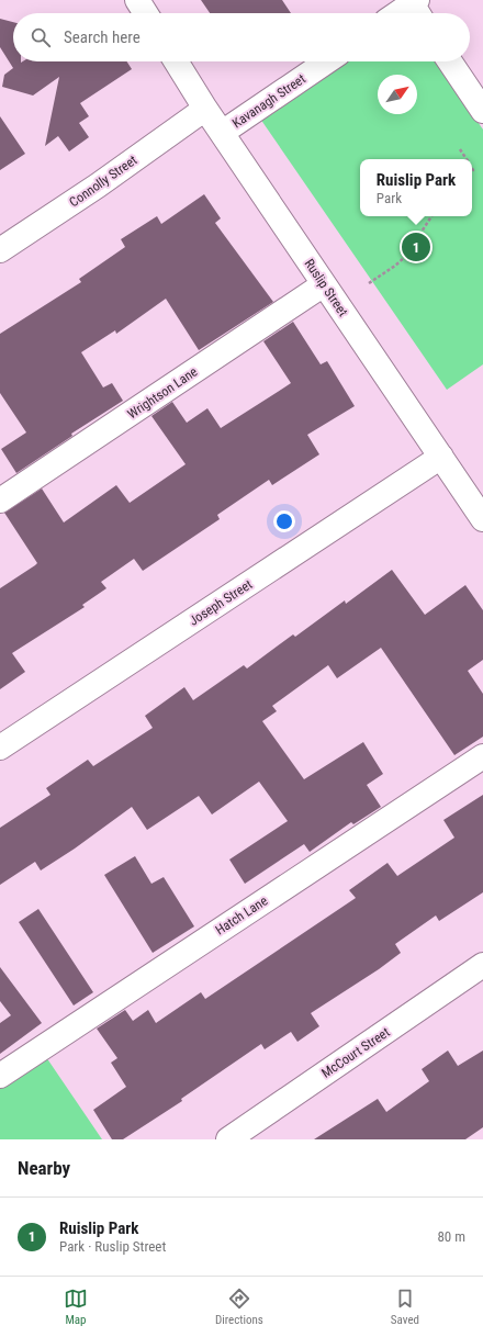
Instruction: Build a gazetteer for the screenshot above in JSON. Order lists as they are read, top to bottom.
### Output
{
  "streets": {
    "street": [
      "Kavanagh Street",
      "Connolly Street",
      "Ruslip Street",
      "Wrightson Lane",
      "Joseph Street",
      "Hatch Lane",
      "McCourt Street"
    ]
  },
  "crossings": [
    ["Kavanagh Street", "Ruslip Street"],
    ["Connolly Street", "Ruslip Street"],
    ["Ruslip Street", "Wrightson Lane"],
    ["Ruslip Street", "Joseph Street"]
  ],
  "north": "top right",
  "page": {
    "search": "Search here",
    "popup": ["Ruislip Park", "Park"],
    "pins": "1",
    "heading": "Nearby",
    "list": [
      {
        "mark": "1",
        "name": "Ruislip Park",
        "note": "Park · Ruslip Street",
        "value": "80 m"
      }
    ],
    "nav": ["Map", "Directions", "Saved"]
  }
}
